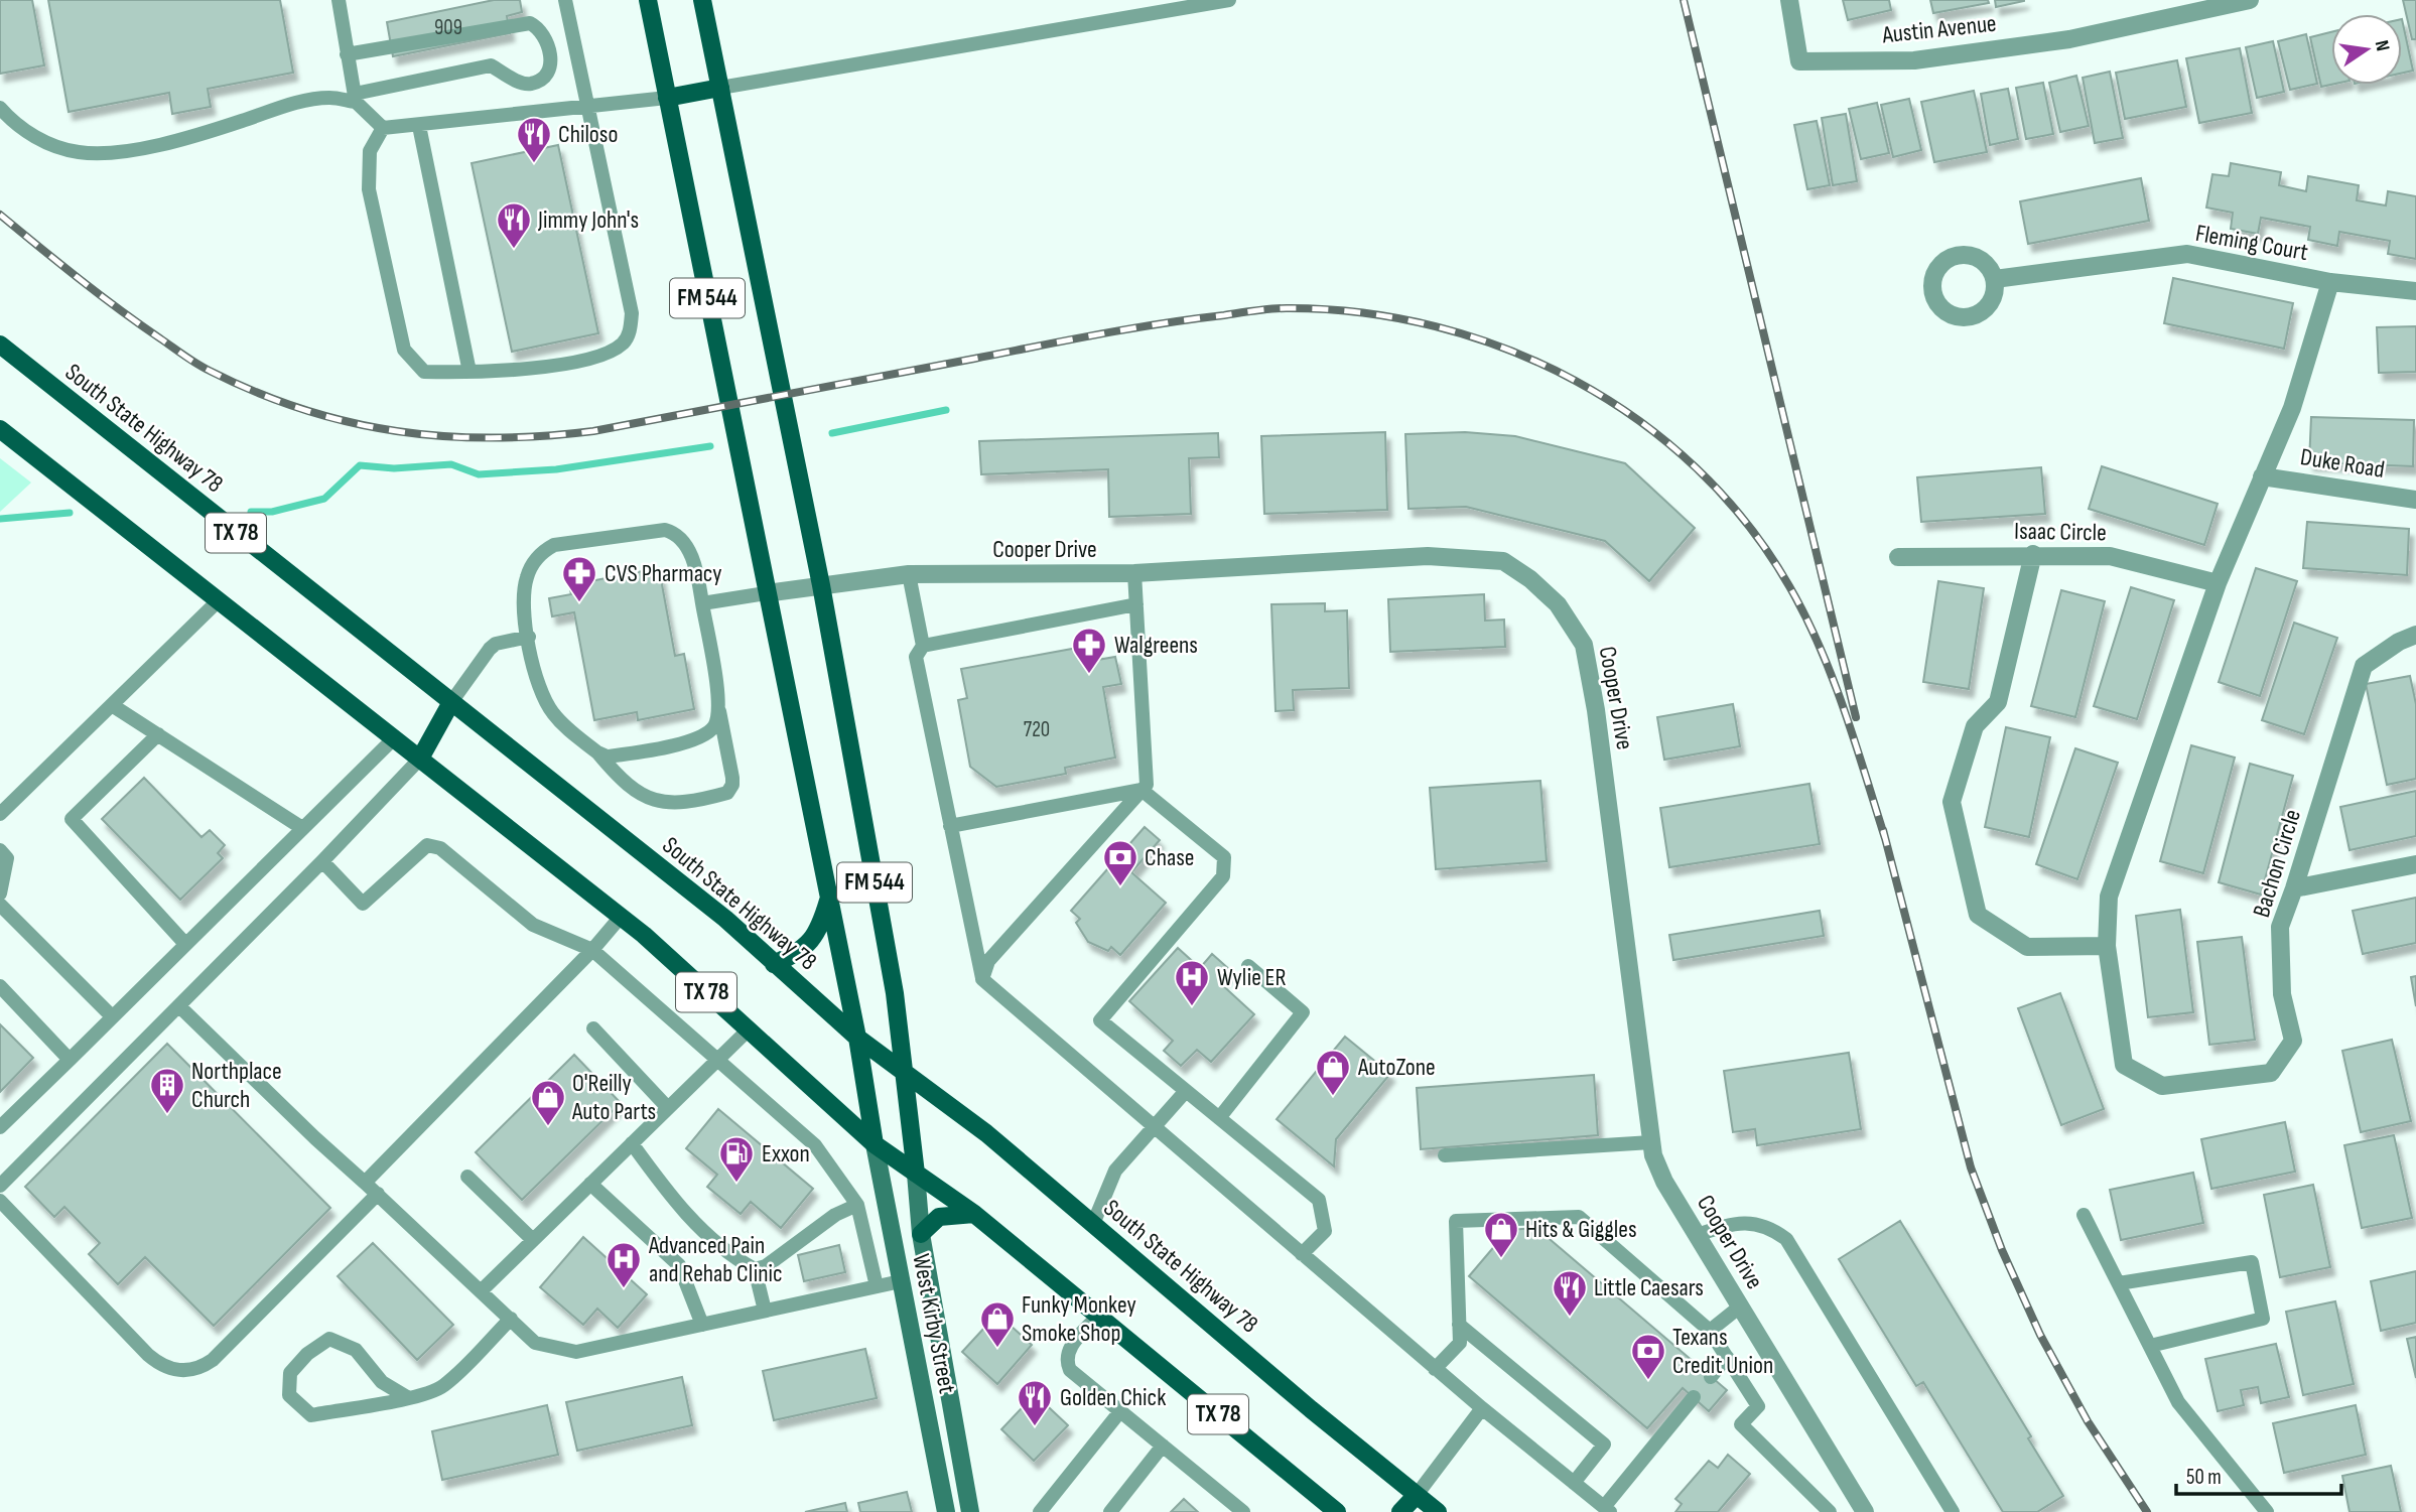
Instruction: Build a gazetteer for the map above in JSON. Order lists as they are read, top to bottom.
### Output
{
  "streets": {
    "main road": [
      "FM 544",
      "South State Highway 78",
      "TX 78",
      "West Kirby Street"
    ],
    "street": [
      "Austin Avenue",
      "Fleming Court",
      "Duke Road",
      "Isaac Circle",
      "Cooper Drive",
      "Bachon Circle"
    ]
  },
  "crossings": [
    ["Fleming Court", "Bachon Circle"],
    ["FM 544", "South State Highway 78"],
    ["FM 544", "TX 78"],
    ["FM 544", "Cooper Drive"],
    ["FM 544", "West Kirby Street"],
    ["Duke Road", "Bachon Circle"],
    ["Isaac Circle", "Bachon Circle"],
    ["TX 78", "West Kirby Street"]
  ],
  "places": {
    "restaurant": [
      "Chiloso",
      "Jimmy John's",
      "Little Caesars",
      "Golden Chick"
    ],
    "pharmacy": ["CVS Pharmacy", "Walgreens"],
    "bank": ["Chase", "Texans Credit Union"],
    "hospital": ["Wylie ER", "Advanced Pain and Rehab Clinic"],
    "shop": [
      "AutoZone",
      "O'Reilly Auto Parts",
      "Hits & Giggles",
      "Funky Monkey Smoke Shop"
    ],
    "building": ["Northplace Church"],
    "fuel station": ["Exxon"]
  },
  "house_numbers": ["909", "720"],
  "scale_bar": "50 m",
  "north": "right"
}
